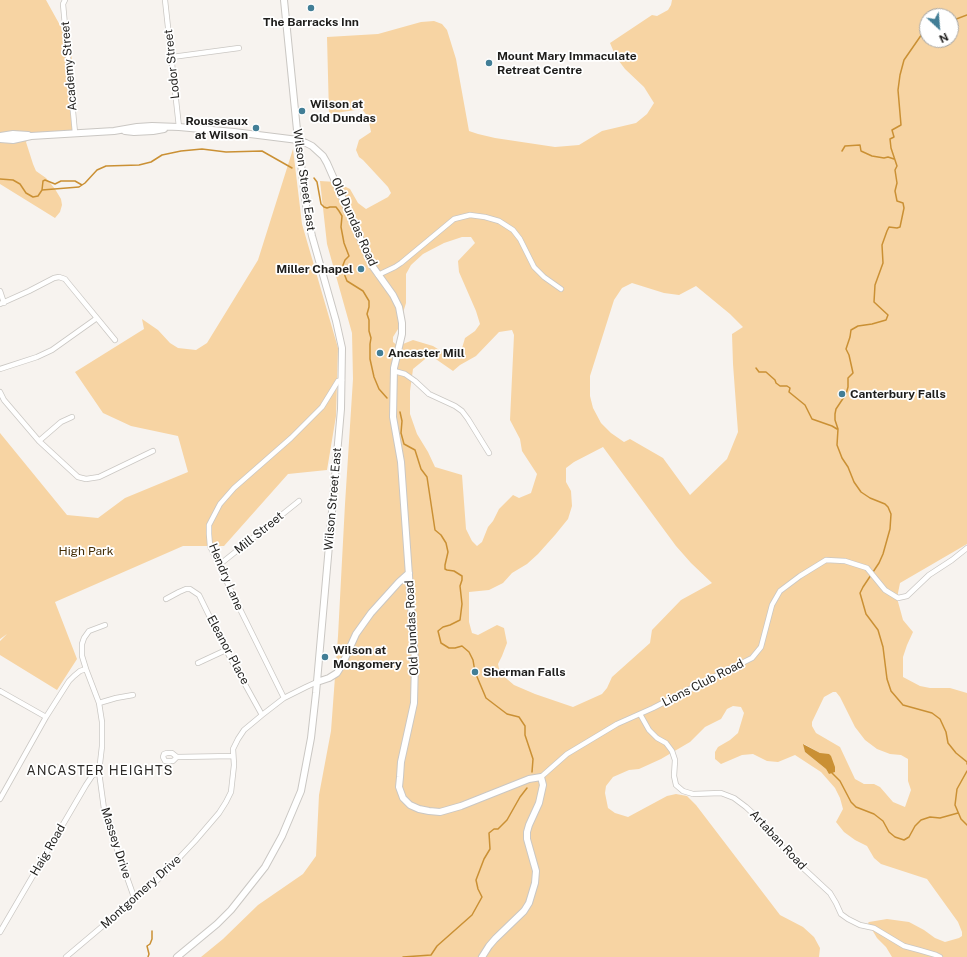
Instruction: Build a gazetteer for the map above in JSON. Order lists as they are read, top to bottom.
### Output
{
  "streets": {
    "main road": ["Wilson Street East", "Old Dundas Road", "Montgomery Drive"],
    "street": [
      "Lodor Street",
      "Academy Street",
      "Mill Street",
      "Hendry Lane",
      "Eleanor Place",
      "Lions Club Road",
      "Artaban Road",
      "Massey Drive",
      "Haig Road"
    ]
  },
  "crossings": [
    ["Wilson Street East", "Old Dundas Road"],
    ["Wilson Street East", "Hendry Lane"],
    ["Wilson Street East", "Montgomery Drive"],
    ["Old Dundas Road", "Lions Club Road"],
    ["Old Dundas Road", "Montgomery Drive"],
    ["Mill Street", "Hendry Lane"],
    ["Hendry Lane", "Montgomery Drive"],
    ["Eleanor Place", "Montgomery Drive"],
    ["Lions Club Road", "Artaban Road"],
    ["Massey Drive", "Haig Road"],
    ["Massey Drive", "Montgomery Drive"]
  ],
  "districts": ["ANCASTER HEIGHTS"],
  "parks": ["High Park"],
  "places": [
    "The Barracks Inn",
    "Mount Mary Immaculate Retreat Centre",
    "Wilson at Old Dundas",
    "Rousseaux at Wilson",
    "Miller Chapel",
    "Ancaster Mill",
    "Canterbury Falls",
    "Wilson at Mongomery",
    "Sherman Falls"
  ],
  "north": "bottom right"
}
